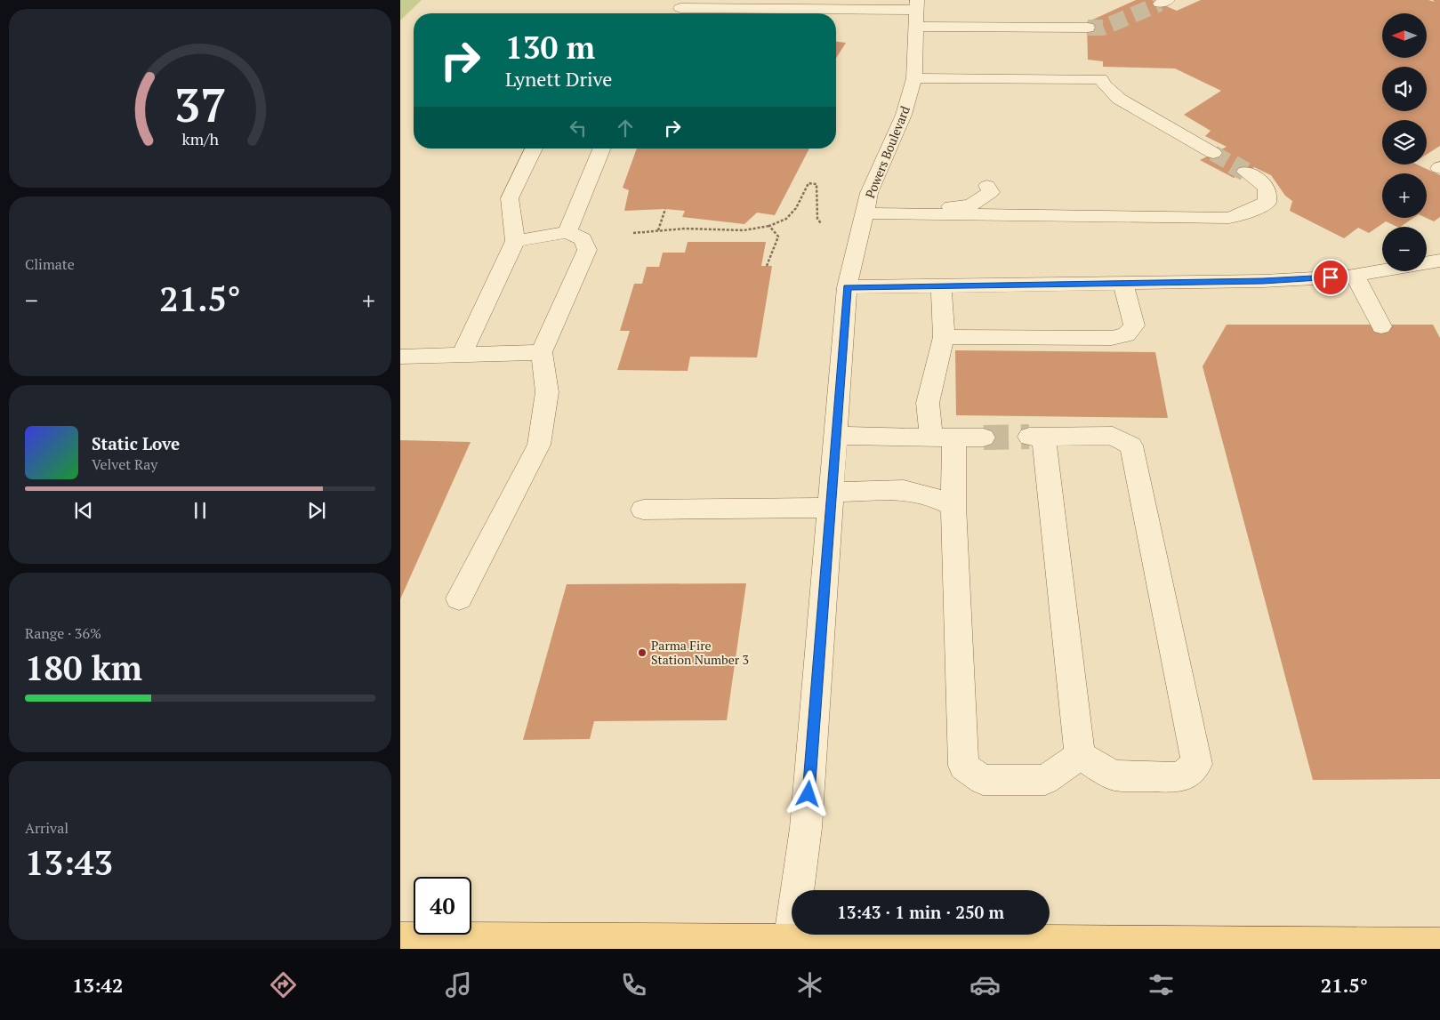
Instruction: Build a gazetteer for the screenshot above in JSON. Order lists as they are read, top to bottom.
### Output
{
  "streets": {
    "street": ["Powers Boulevard"]
  },
  "places": ["Parma Fire Station Number 3"],
  "north": "left",
  "page": {
    "map_buttons": ["+", "−"],
    "turn": ["130 m", "Lynett Drive"],
    "tile": [
      "Climate",
      ["Range · 36%", "180 km"],
      ["Arrival", "13:43"]
    ],
    "heat": ["−", "21.5°", "+"],
    "song": ["Static Love", "Velvet Ray"],
    "limit": "40",
    "trip": "13:43 · 1 min · 250 m",
    "tabs": ["13:42", "21.5°"],
    "gauge": ["37", "km/h"]
  }
}
